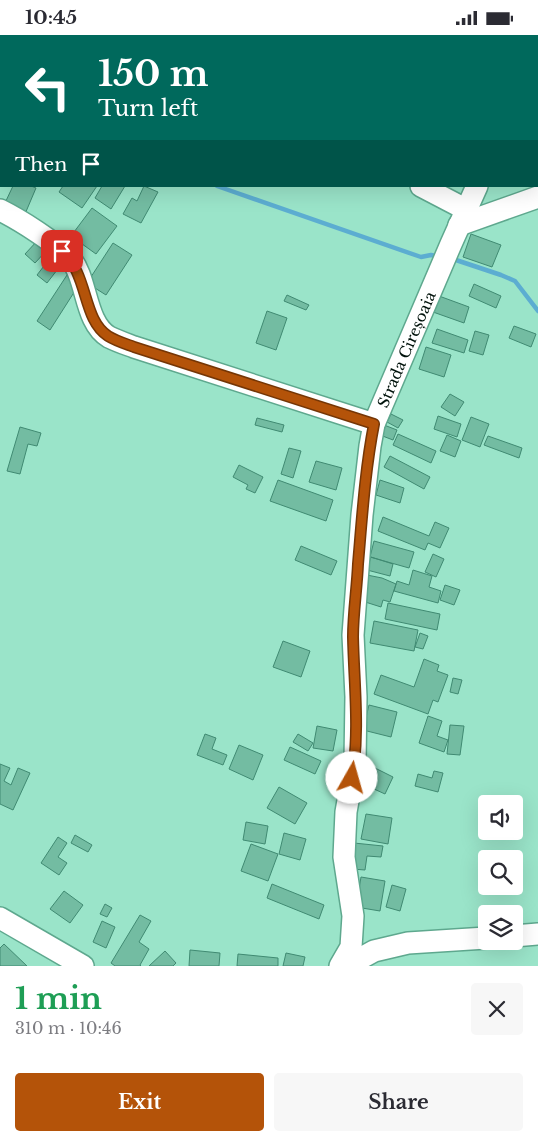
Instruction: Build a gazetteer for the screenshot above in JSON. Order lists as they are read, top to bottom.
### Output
{
  "streets": {
    "street": ["Strada Cireșoaia"]
  },
  "page": {
    "status": "10:45",
    "turn": ["150 m", "Turn left"],
    "then": "Then",
    "heading": ["1 min", "310 m · 10:46"],
    "buttons": ["Exit", "Share"]
  }
}
